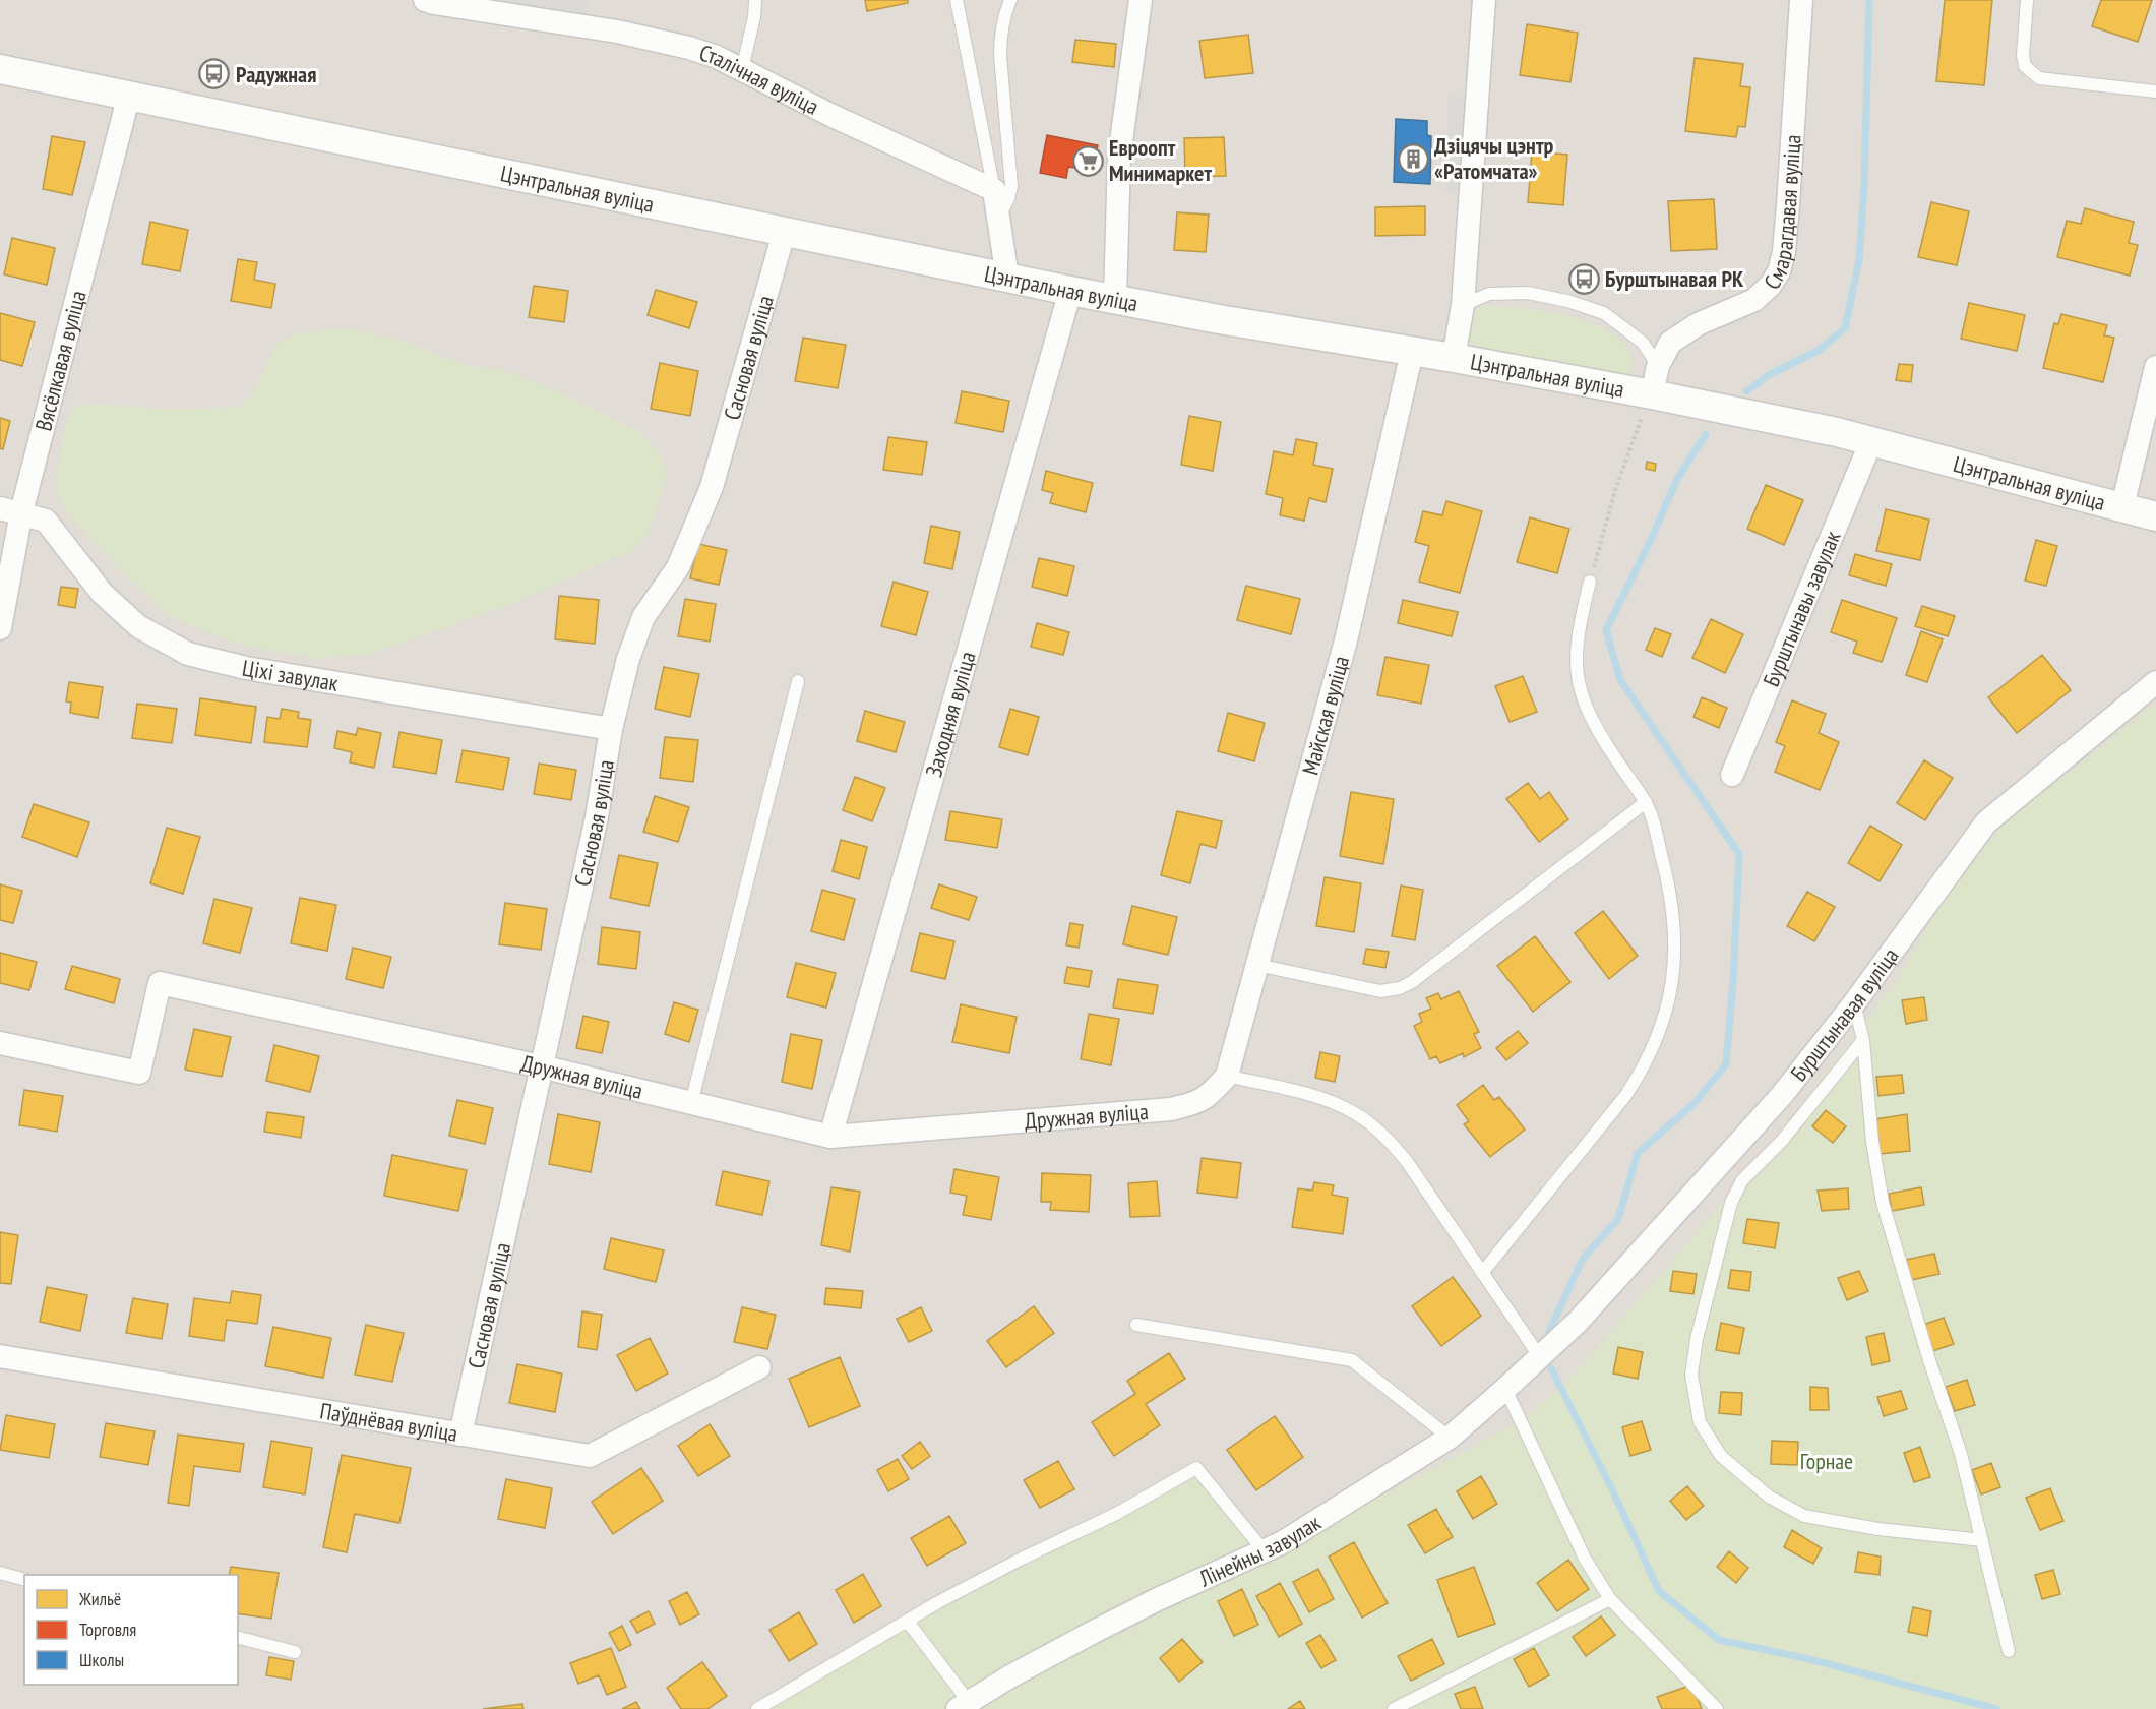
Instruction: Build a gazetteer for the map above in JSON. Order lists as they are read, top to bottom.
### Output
{
  "streets": {
    "street": [
      "Сталічная вуліца",
      "Цэнтральная вуліца",
      "Смарагдавая вуліца",
      "Сасновая вуліца",
      "Вясёлкавая вуліца",
      "Бурштынавы завулак",
      "Ціхі завулак",
      "Заходняя вуліца",
      "Майская вуліца",
      "Бурштынавая вуліца",
      "Дружная вуліца",
      "Паўднёвая вуліца",
      "Лінейны завулак"
    ]
  },
  "crossings": [
    ["Цэнтральная вуліца", "Смарагдавая вуліца"],
    ["Цэнтральная вуліца", "Сасновая вуліца"],
    ["Цэнтральная вуліца", "Вясёлкавая вуліца"],
    ["Цэнтральная вуліца", "Бурштынавы завулак"],
    ["Цэнтральная вуліца", "Заходняя вуліца"],
    ["Цэнтральная вуліца", "Майская вуліца"],
    ["Сасновая вуліца", "Ціхі завулак"],
    ["Сасновая вуліца", "Дружная вуліца"],
    ["Сасновая вуліца", "Паўднёвая вуліца"],
    ["Вясёлкавая вуліца", "Ціхі завулак"],
    ["Заходняя вуліца", "Дружная вуліца"],
    ["Майская вуліца", "Дружная вуліца"],
    ["Бурштынавая вуліца", "Лінейны завулак"]
  ],
  "parks": ["Горнае"],
  "places": {
    "bus stop": ["Радужная", "Бурштынавая РК"],
    "building": ["Дзіцячы цэнтр «Ратомчата»"],
    "supermarket": ["Евроопт Минимаркет"]
  },
  "legend": ["Жильё", "Торговля", "Школы"]
}
